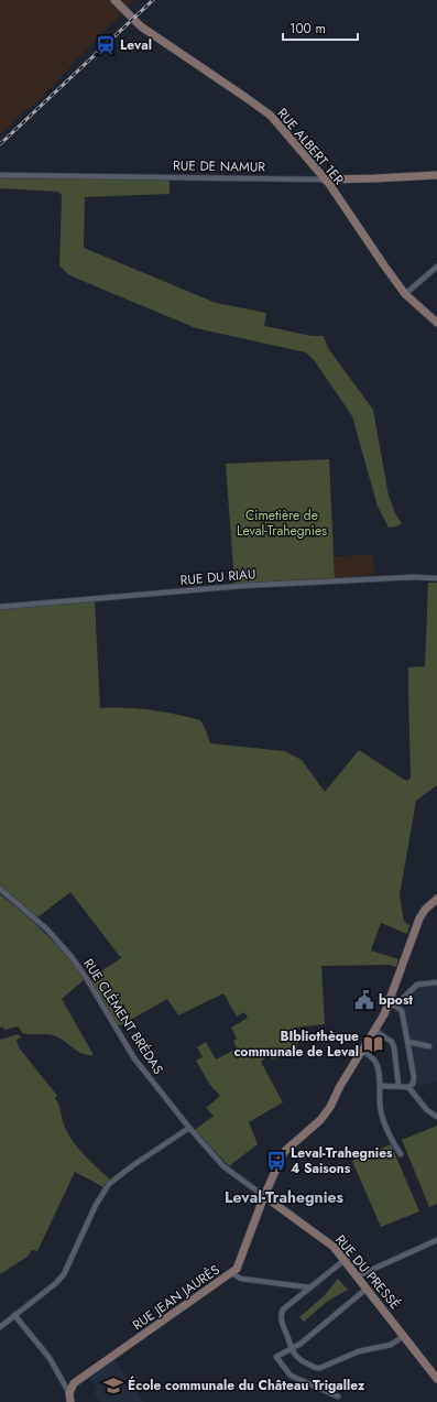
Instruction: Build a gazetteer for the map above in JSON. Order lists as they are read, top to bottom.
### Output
{
  "streets": {
    "street": [
      "RUE ALBERT 1ER",
      "RUE DE NAMUR",
      "RUE DU RIAU",
      "RUE CLÉMENT BRÉDAS",
      "RUE DU PRESSÉ",
      "RUE JEAN JAURÈS"
    ]
  },
  "crossings": [
    ["RUE ALBERT 1ER", "RUE DE NAMUR"],
    ["RUE CLÉMENT BRÉDAS", "RUE DU PRESSÉ"],
    ["RUE CLÉMENT BRÉDAS", "RUE JEAN JAURÈS"],
    ["RUE DU PRESSÉ", "RUE JEAN JAURÈS"]
  ],
  "districts": ["Leval-Trahegnies"],
  "parks": ["Cimetière de Leval-Trahegnies"],
  "places": {
    "station": ["Leval"],
    "public building": ["bpost"],
    "library": ["BIbliothèque communale de Leval"],
    "bus stop": ["Leval-Trahegnies 4 Saisons"],
    "school or university": ["École communale du Château Trigallez"]
  },
  "scale_bar": "100 m"
}
